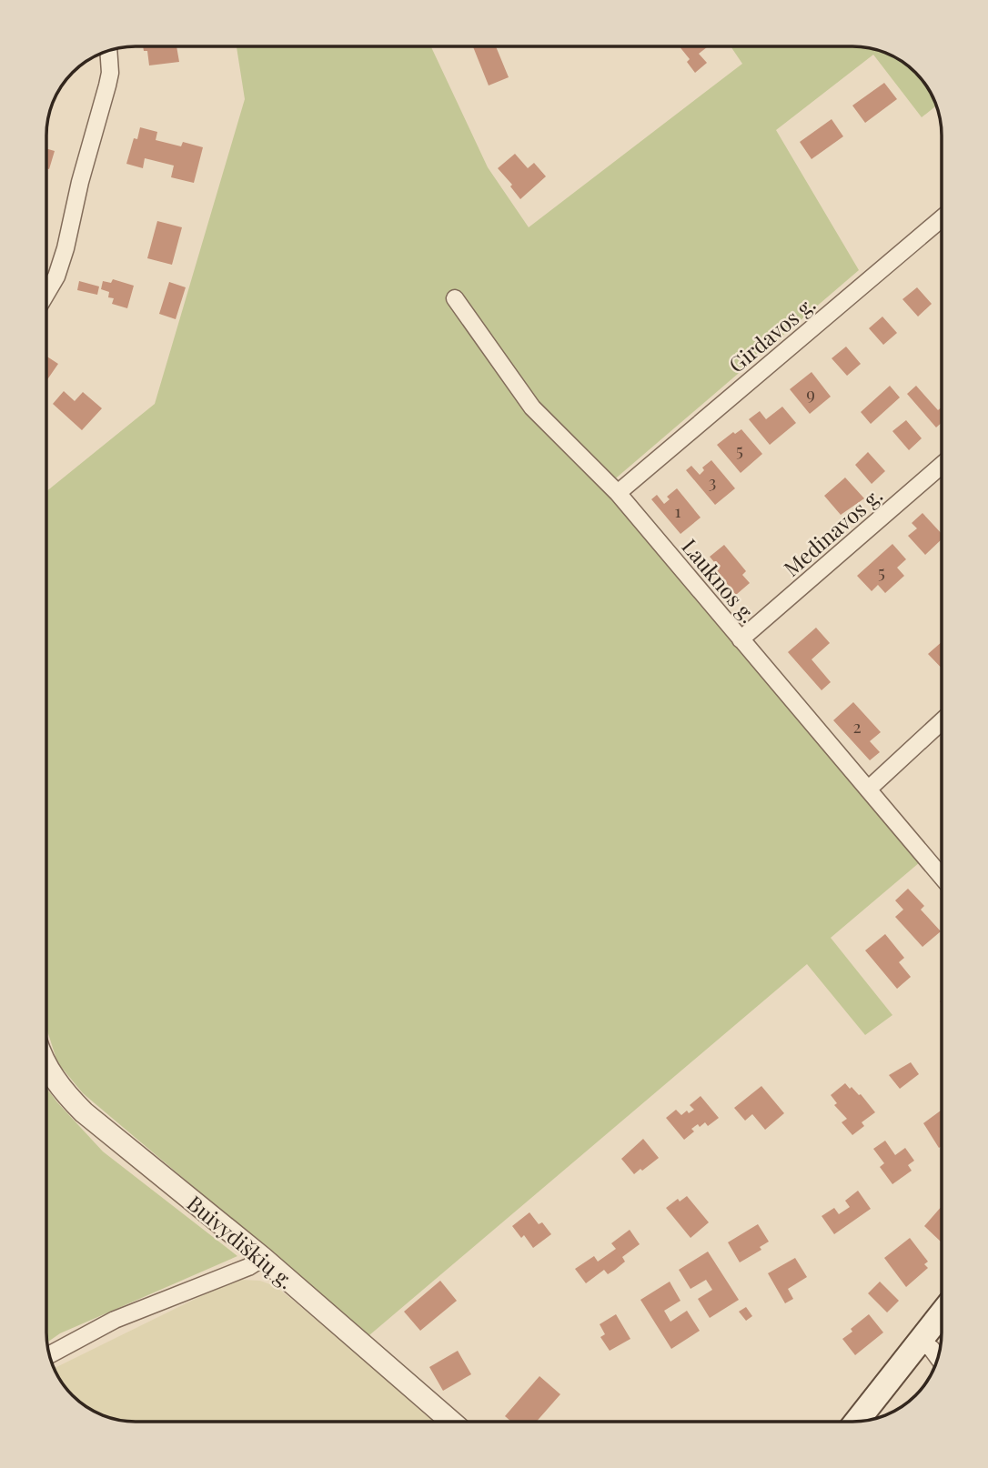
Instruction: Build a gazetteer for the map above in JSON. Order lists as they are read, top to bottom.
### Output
{
  "streets": {
    "street": [
      "Girdavos g.",
      "Medinavos g.",
      "Lauknos g.",
      "Buivydiškių g."
    ]
  },
  "crossings": [
    ["Girdavos g.", "Lauknos g."],
    ["Medinavos g.", "Lauknos g."]
  ],
  "house_numbers": [
    "9",
    "5",
    "3",
    "1",
    "5",
    "2"
  ]
}
